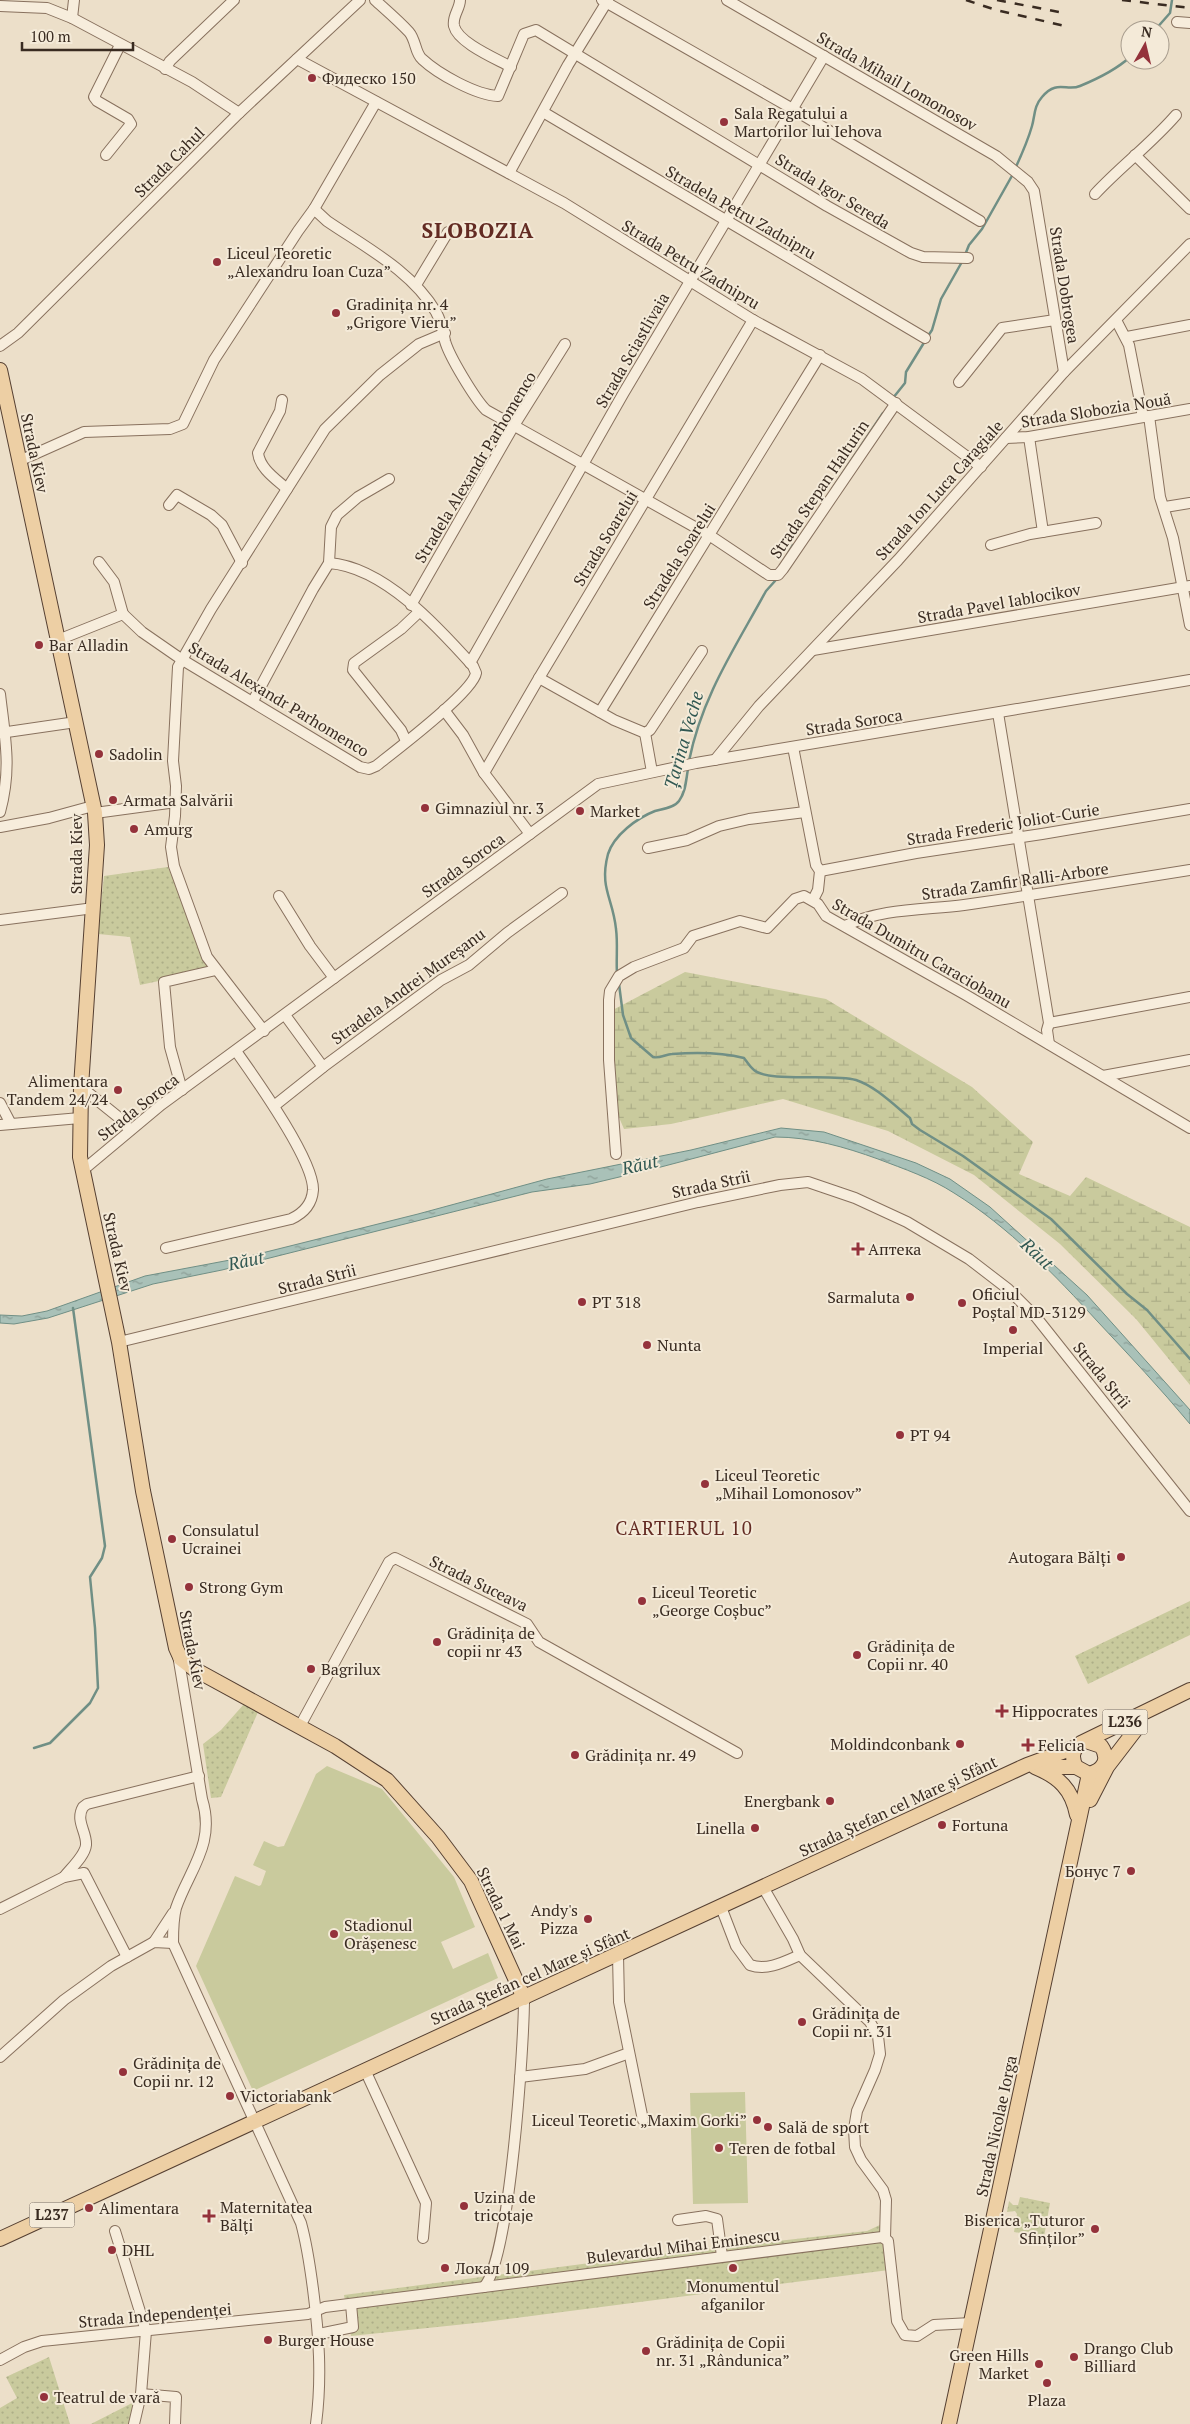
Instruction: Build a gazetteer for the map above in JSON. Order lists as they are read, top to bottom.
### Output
{
  "streets": {
    "main road": [
      "Strada Kiev",
      "L236",
      "Strada Ștefan cel Mare și Sfânt",
      "Strada 1 Mai",
      "Strada Nicolae Iorga",
      "L237"
    ],
    "street": [
      "Strada Mihail Lomonosov",
      "Strada Cahul",
      "Strada Igor Sereda",
      "Stradela Petru Zadnipru",
      "Strada Petru Zadnipru",
      "Strada Dobrogea",
      "Strada Sciastlivaia",
      "Strada Slobozia Nouă",
      "Stradela Alexandr Parhomenco",
      "Strada Stepan Halturin",
      "Strada Ion Luca Caragiale",
      "Strada Soarelui",
      "Stradela Soarelui",
      "Strada Pavel Iablocikov",
      "Strada Alexandr Parhomenco",
      "Strada Soroca",
      "Strada Frederic Joliot-Curie",
      "Strada Zamfir Ralli-Arbore",
      "Strada Dumitru Caraciobanu",
      "Stradela Andrei Mureșanu",
      "Strada Strîi",
      "Strada Suceava",
      "Bulevardul Mihai Eminescu",
      "Strada Independenței"
    ]
  },
  "crossings": [
    ["Strada Mihail Lomonosov", "Strada Dobrogea"],
    ["Strada Mihail Lomonosov", "Strada Sciastlivaia"],
    ["Strada Cahul", "Strada Petru Zadnipru"],
    ["Strada Igor Sereda", "Strada Sciastlivaia"],
    ["Stradela Petru Zadnipru", "Strada Sciastlivaia"],
    ["Strada Petru Zadnipru", "Strada Sciastlivaia"],
    ["Strada Petru Zadnipru", "Strada Stepan Halturin"],
    ["Strada Petru Zadnipru", "Strada Ion Luca Caragiale"],
    ["Strada Petru Zadnipru", "Strada Soarelui"],
    ["Strada Petru Zadnipru", "Stradela Soarelui"],
    ["Strada Dobrogea", "Strada Ion Luca Caragiale"],
    ["Strada Sciastlivaia", "Strada Alexandr Parhomenco"],
    ["Strada Slobozia Nouă", "Strada Ion Luca Caragiale"],
    ["Strada Kiev", "Strada Soroca"],
    ["Strada Kiev", "Strada Strîi"],
    ["Strada Kiev", "Strada Ștefan cel Mare și Sfânt"],
    ["Strada Kiev", "Strada 1 Mai"],
    ["Strada Kiev", "Bulevardul Mihai Eminescu"],
    ["Strada Kiev", "Strada Independenței"],
    ["Stradela Alexandr Parhomenco", "Strada Alexandr Parhomenco"],
    ["Strada Stepan Halturin", "Stradela Soarelui"],
    ["Strada Ion Luca Caragiale", "Strada Pavel Iablocikov"],
    ["Strada Ion Luca Caragiale", "Strada Soroca"],
    ["Strada Zamfir Ralli-Arbore", "Strada Dumitru Caraciobanu"],
    ["Strada Suceava", "Strada 1 Mai"],
    ["L236", "Strada Ștefan cel Mare și Sfânt"],
    ["L236", "Strada Nicolae Iorga"],
    ["Strada Ștefan cel Mare și Sfânt", "Strada 1 Mai"],
    ["Strada Ștefan cel Mare și Sfânt", "Strada Nicolae Iorga"],
    ["Strada 1 Mai", "Bulevardul Mihai Eminescu"],
    ["Bulevardul Mihai Eminescu", "Strada Independenței"]
  ],
  "districts": ["SLOBOZIA", "CARTIERUL 10"],
  "water": ["Țarina Veche", "Răut"],
  "places": {
    "other": [
      "Фидеско 150",
      "Sala Regatului a Martorilor lui Iehova",
      "Liceul Teoretic „Alexandru Ioan Cuza”",
      "Gradinița nr. 4 „Grigore Vieru”",
      "Bar Alladin",
      "Sadolin",
      "Armata Salvării",
      "Gimnaziul nr. 3",
      "Market",
      "Amurg",
      "Alimentara Tandem 24/24",
      "Sarmaluta",
      "PT 318",
      "Oficiul Poștal MD-3129",
      "Imperial",
      "Nunta",
      "PT 94",
      "Liceul Teoretic „Mihail Lomonosov”",
      "Consulatul Ucrainei",
      "Autogara Bălți",
      "Strong Gym",
      "Liceul Teoretic „George Coșbuc”",
      "Grădinița de copii nr 43",
      "Grădinița de Copii nr. 40",
      "Bagrilux",
      "Moldindconbank",
      "Grădinița nr. 49",
      "Energbank",
      "Fortuna",
      "Linella",
      "Бонус 7",
      "Andy's Pizza",
      "Stadionul Orășenesc",
      "Grădinița de Copii nr. 31",
      "Grădinița de Copii nr. 12",
      "Victoriabank",
      "Liceul Teoretic „Maxim Gorki”",
      "Sală de sport",
      "Teren de fotbal",
      "Uzina de tricotaje",
      "Alimentara",
      "Biserica „Tuturor Sfinților”",
      "DHL",
      "Локал 109",
      "Monumentul afganilor",
      "Burger House",
      "Grădinița de Copii nr. 31 „Rândunica”",
      "Drango Club Billiard",
      "Green Hills Market",
      "Plaza",
      "Teatrul de vară"
    ],
    "health": [
      "Аптека",
      "Hippocrates",
      "Felicia",
      "Maternitatea Bălţi"
    ]
  },
  "scale_bar": "100 m",
  "north": "top"
}
